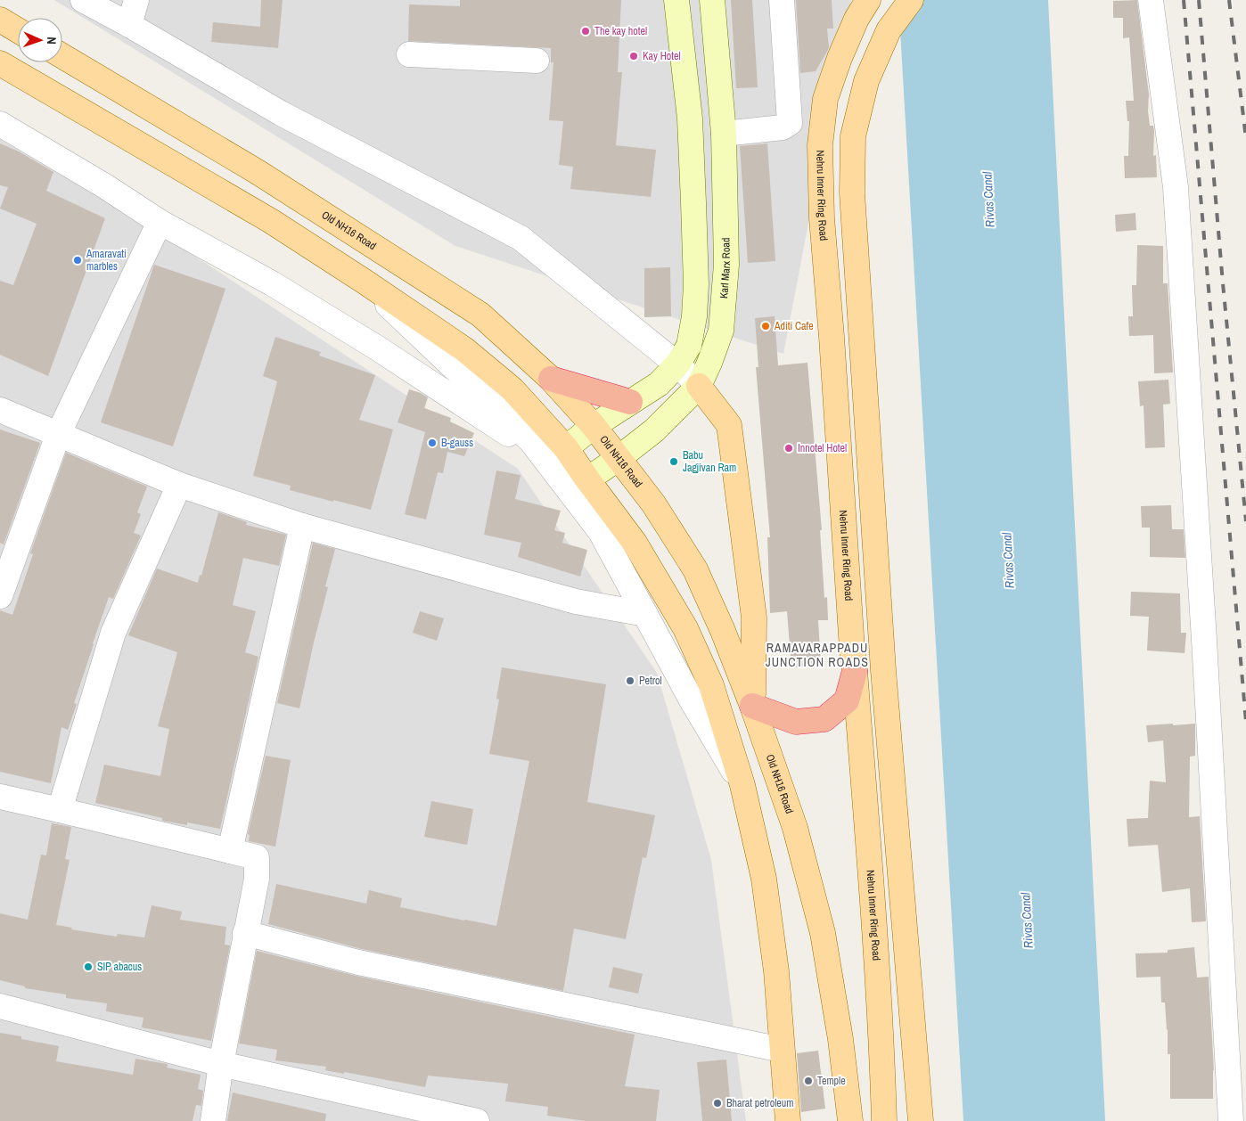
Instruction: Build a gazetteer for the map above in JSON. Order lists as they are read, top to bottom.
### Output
{
  "streets": {
    "main road": ["Nehru Inner Ring Road", "Old NH16 Road", "Karl Marx Road"]
  },
  "crossings": [
    ["Old NH16 Road", "Karl Marx Road"]
  ],
  "districts": ["RAMAVARAPPADU JUNCTION ROADS"],
  "water": ["Rivas Canal"],
  "places": [
    "The kay hotel",
    "Kay Hotel",
    "Amaravati marbles",
    "Aditi Cafe",
    "B-gauss",
    "Innotel Hotel",
    "Babu Jagjivan Ram",
    "Petrol",
    "SIP abacus",
    "Temple",
    "Bharat petroleum"
  ],
  "north": "right"
}
